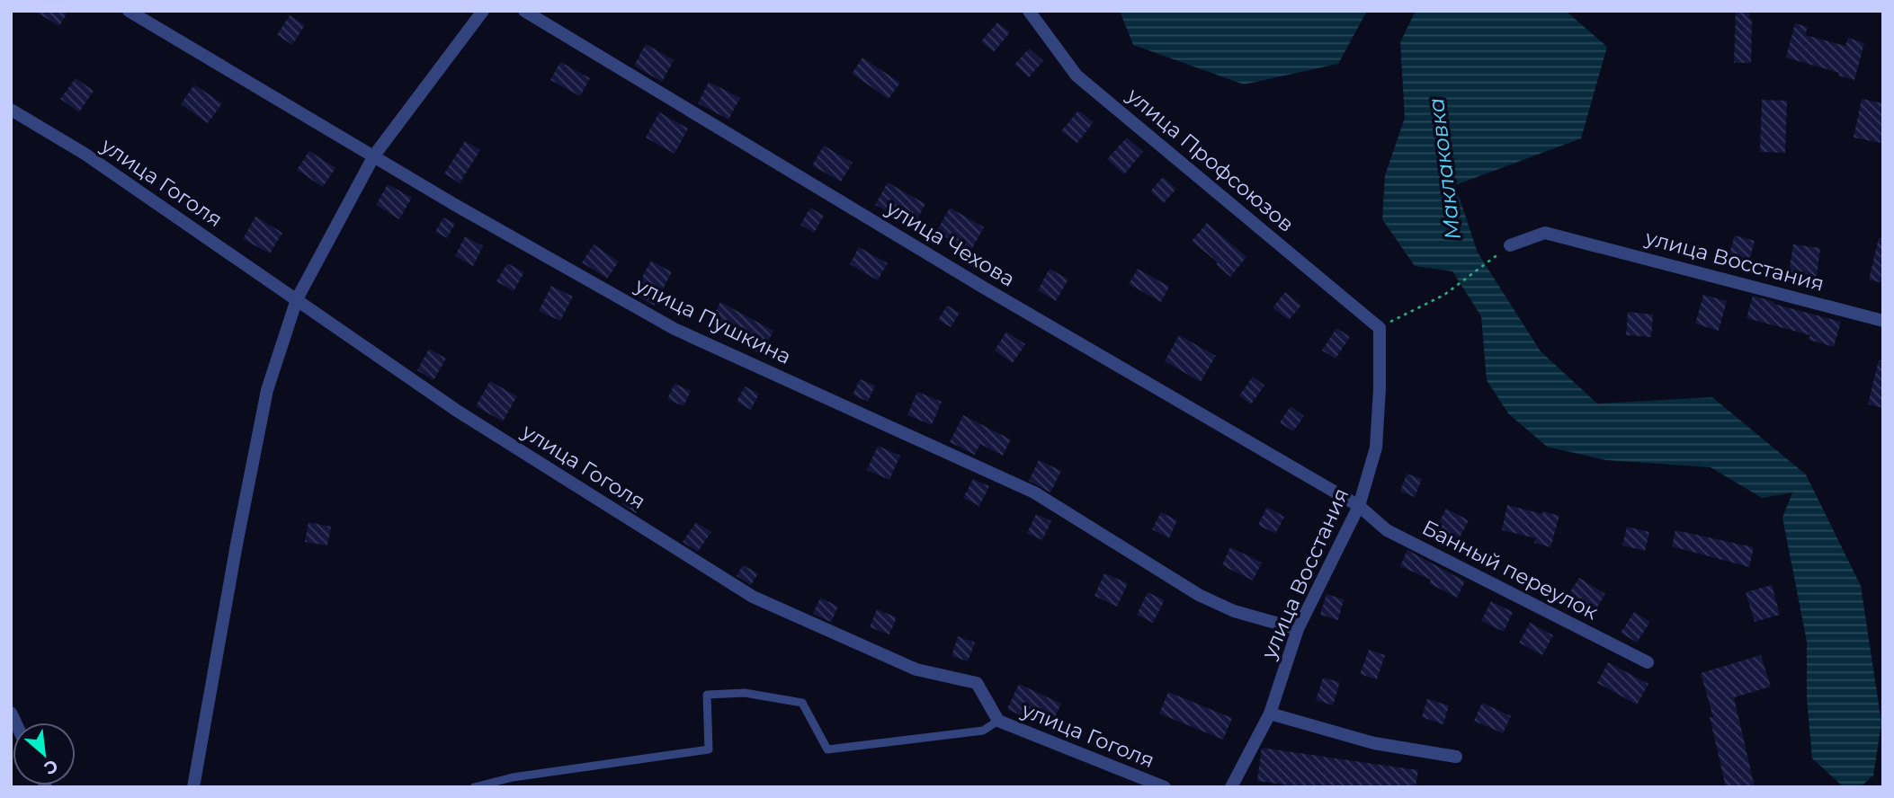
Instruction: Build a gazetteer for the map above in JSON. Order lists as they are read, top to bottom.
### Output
{
  "streets": {
    "street": [
      "улица Профсоюзов",
      "улица Гоголя",
      "улица Чехова",
      "улица Восстания",
      "улица Пушкина",
      "Банный переулок"
    ]
  },
  "crossings": [
    ["улица Профсоюзов", "улица Восстания"],
    ["улица Чехова", "улица Восстания"],
    ["улица Чехова", "Банный переулок"],
    ["улица Восстания", "улица Пушкина"],
    ["улица Восстания", "Банный переулок"]
  ],
  "water": ["Маклаковка"],
  "north": "bottom right"
}
